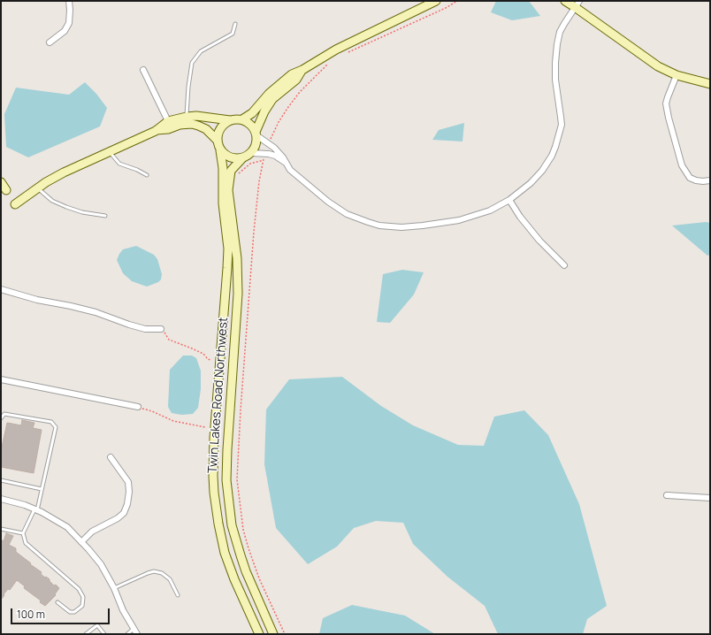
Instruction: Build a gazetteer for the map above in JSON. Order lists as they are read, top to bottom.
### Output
{
  "streets": {
    "main road": ["Twin Lakes Road Northwest"]
  },
  "scale_bar": "100 m"
}
